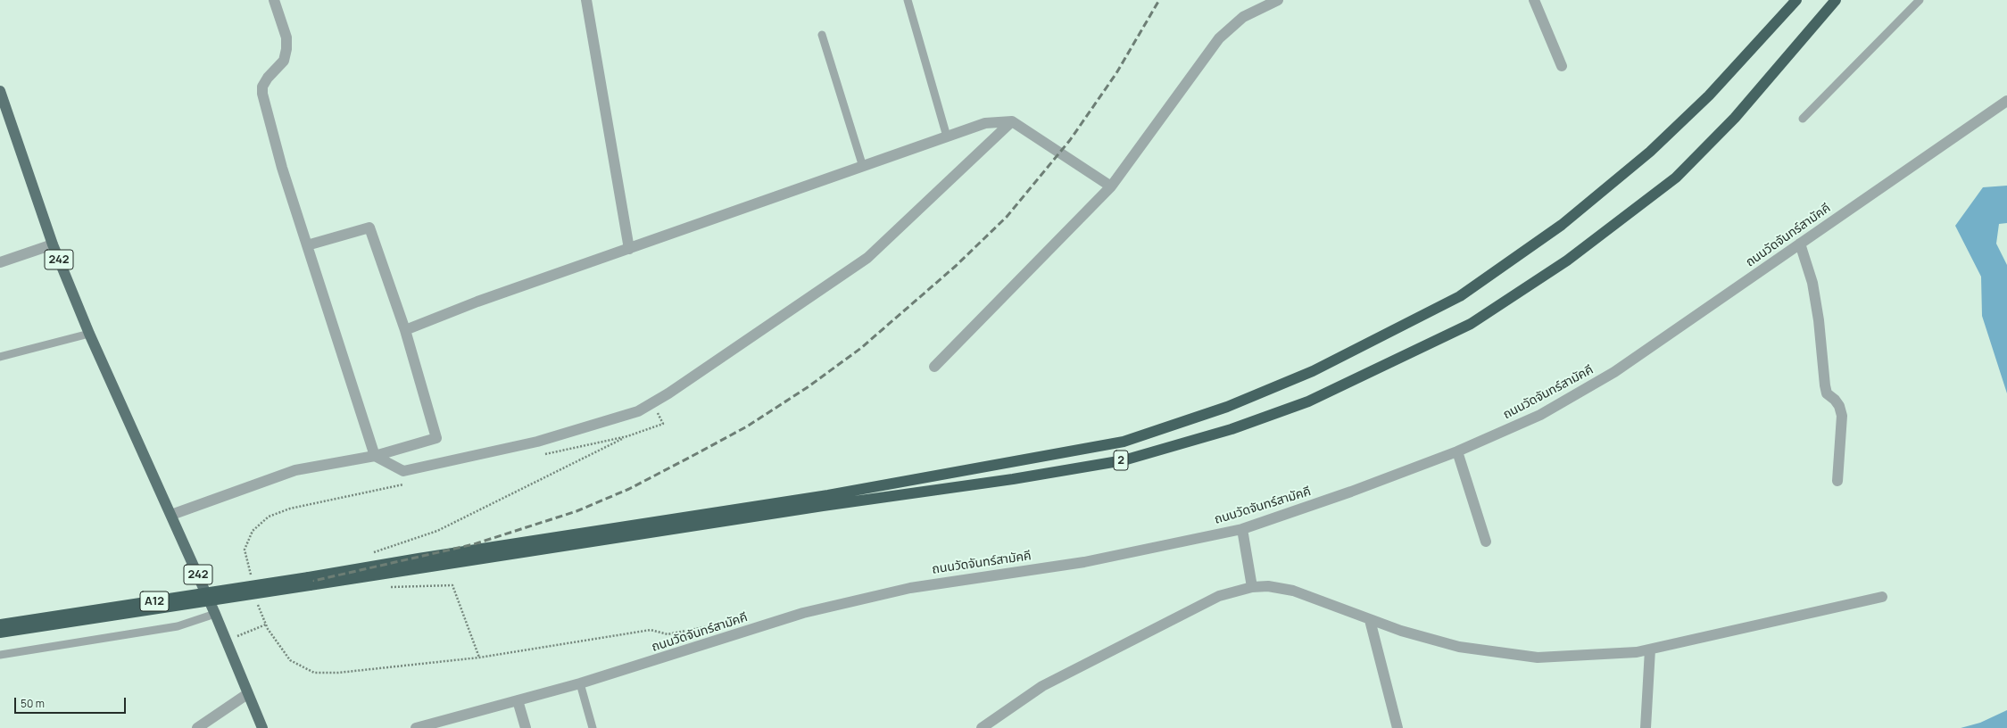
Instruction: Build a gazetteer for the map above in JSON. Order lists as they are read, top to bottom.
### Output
{
  "streets": {
    "highway": ["2", "A12"],
    "main road": ["242"],
    "street": ["ถนนวัดจันทร์สามัคคี"]
  },
  "crossings": [
    ["2", "A12"]
  ],
  "scale_bar": "50 m"
}
